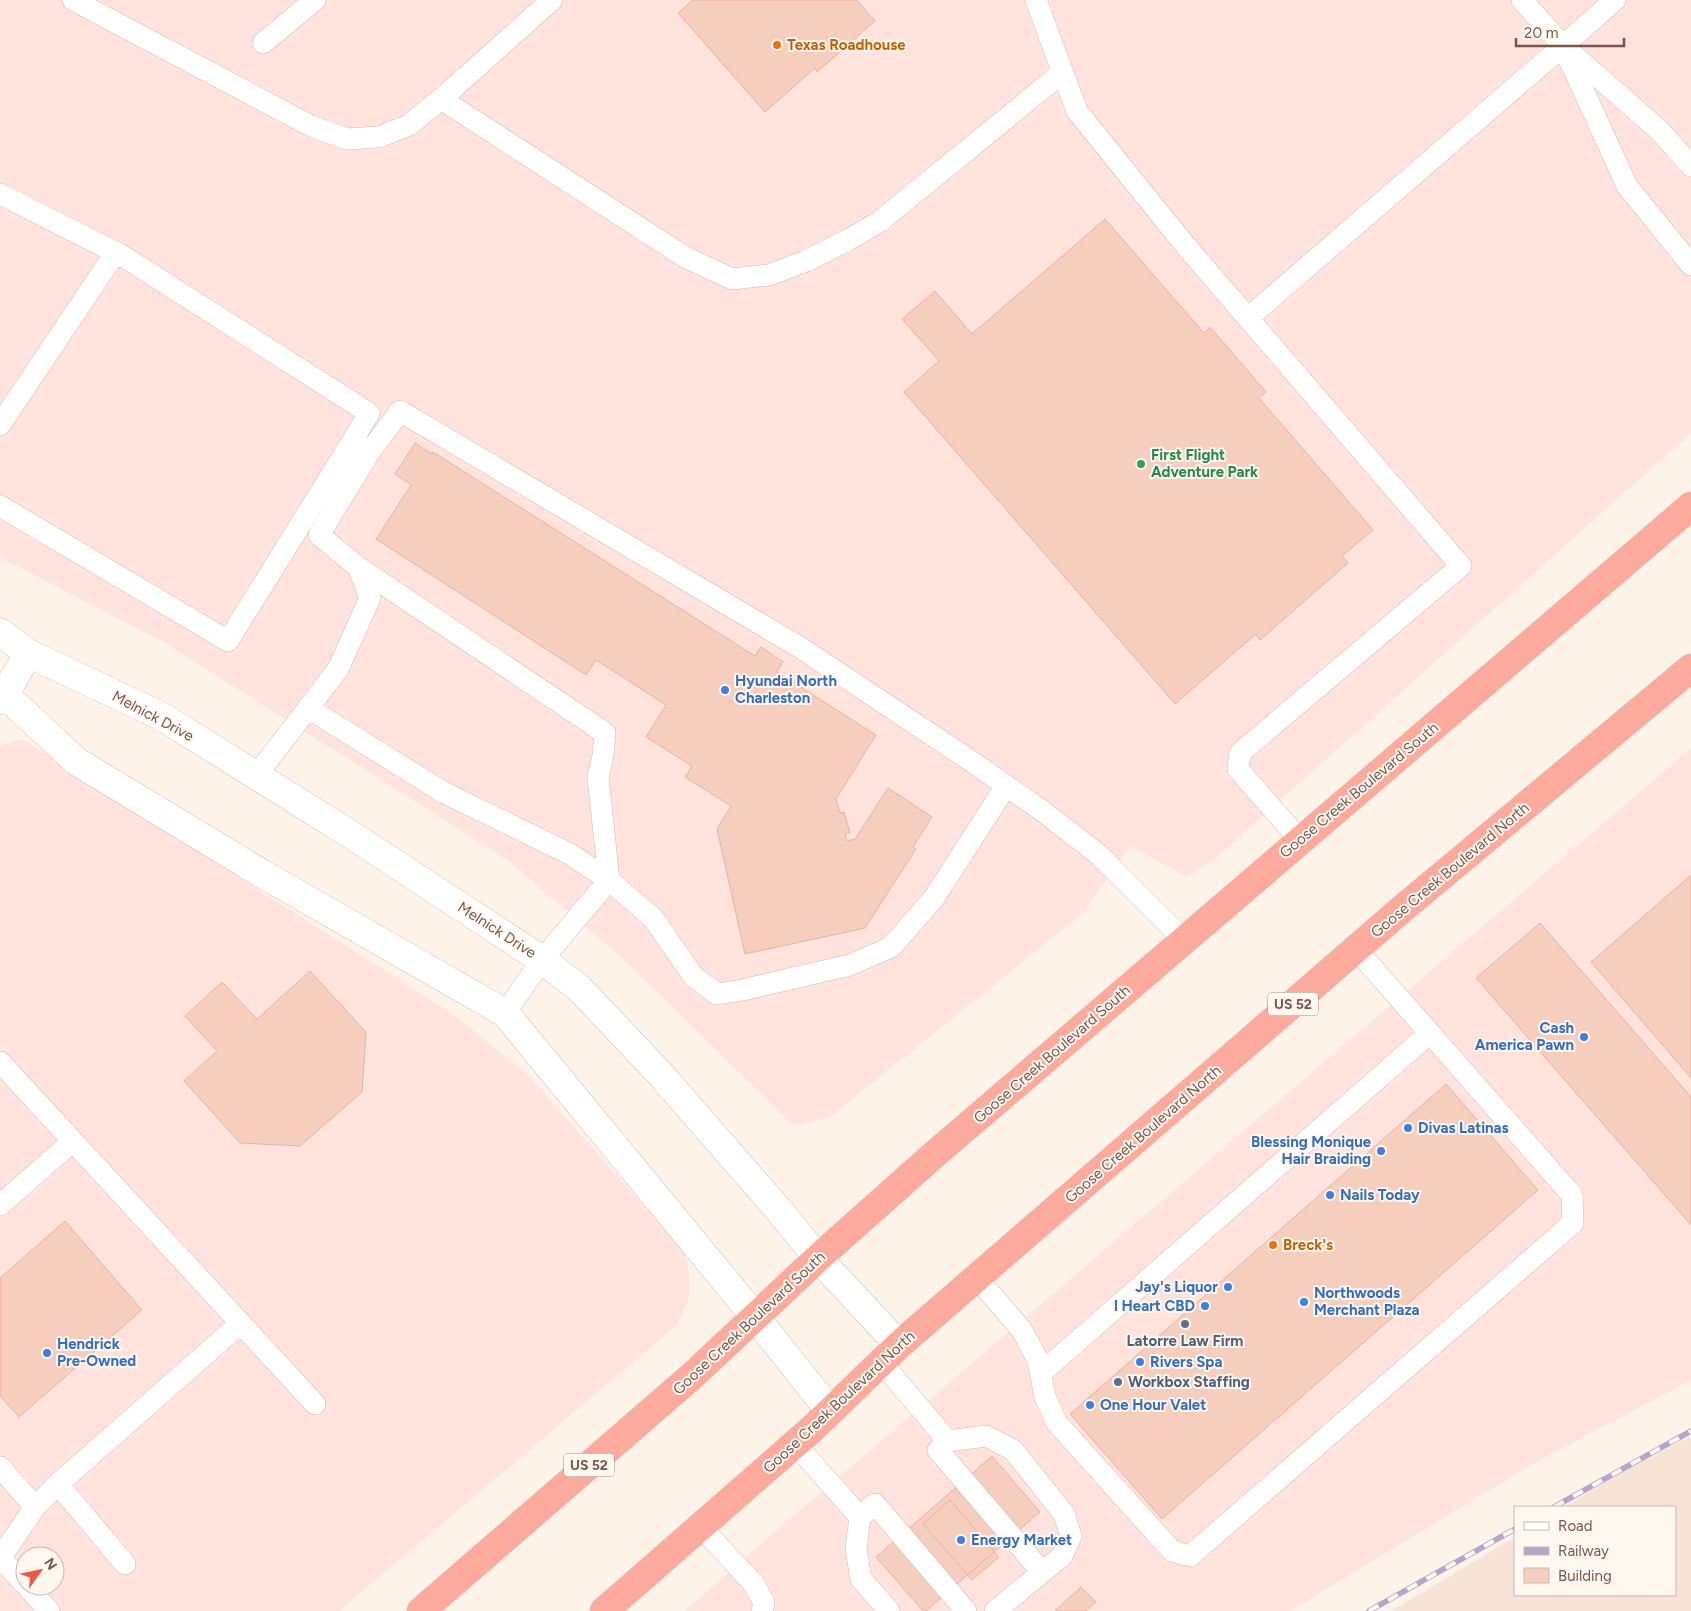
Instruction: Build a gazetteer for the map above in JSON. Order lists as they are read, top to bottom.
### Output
{
  "streets": {
    "highway": ["Goose Creek Boulevard South", "Goose Creek Boulevard North", "US 52"],
    "street": ["Melnick Drive"]
  },
  "crossings": [
    ["Melnick Drive", "Goose Creek Boulevard South"],
    ["Melnick Drive", "Goose Creek Boulevard North"]
  ],
  "places": [
    "Texas Roadhouse",
    "First Flight Adventure Park",
    "Hyundai North Charleston",
    "Cash America Pawn",
    "Divas Latinas",
    "Blessing Monique Hair Braiding",
    "Nails Today",
    "Breck's",
    "Jay's Liquor",
    "Northwoods Merchant Plaza",
    "I Heart CBD",
    "Latorre Law Firm",
    "Hendrick Pre-Owned",
    "Rivers Spa",
    "Workbox Staffing",
    "One Hour Valet",
    "Energy Market"
  ],
  "legend": ["Road", "Railway", "Building"],
  "scale_bar": "20 m",
  "north": "top right"
}
